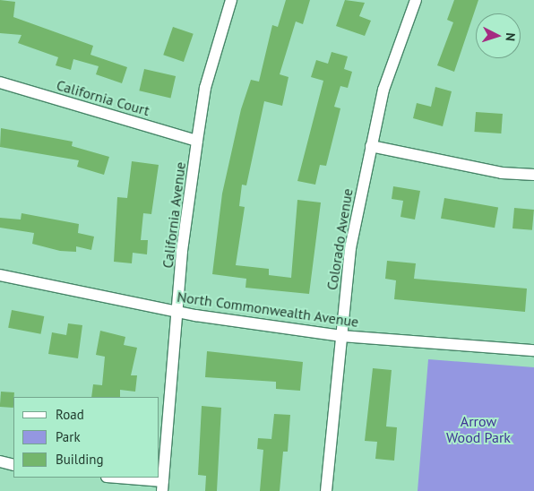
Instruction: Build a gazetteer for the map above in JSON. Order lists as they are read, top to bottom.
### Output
{
  "streets": {
    "street": [
      "California Court",
      "California Avenue",
      "Colorado Avenue",
      "North Commonwealth Avenue"
    ]
  },
  "crossings": [
    ["California Court", "California Avenue"],
    ["California Avenue", "North Commonwealth Avenue"],
    ["Colorado Avenue", "North Commonwealth Avenue"]
  ],
  "parks": ["Arrow Wood Park"],
  "legend": ["Road", "Park", "Building"],
  "north": "right"
}
